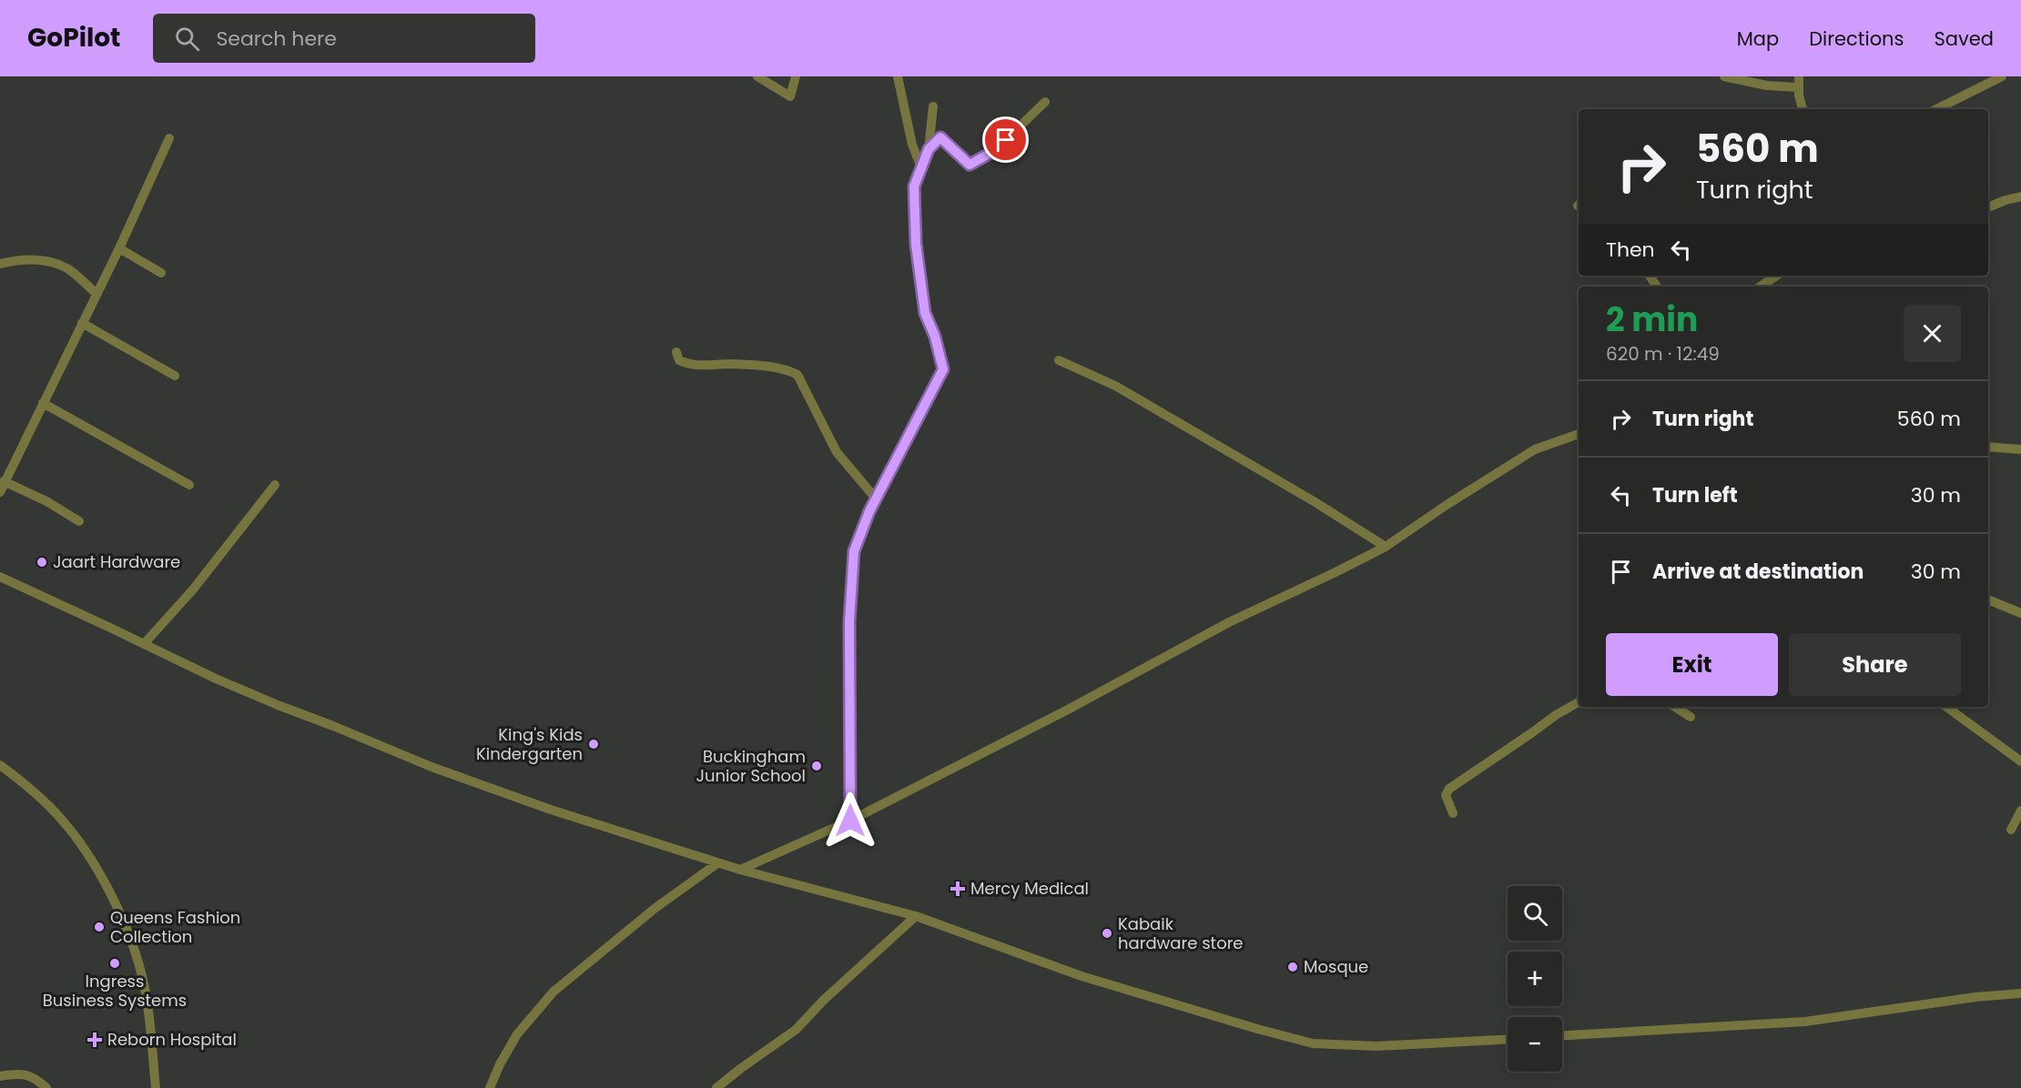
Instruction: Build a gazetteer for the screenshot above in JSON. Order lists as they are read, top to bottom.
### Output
{
  "places": {
    "other": [
      "Jaart Hardware",
      "King's Kids Kindergarten",
      "Buckingham Junior School",
      "Queens Fashion Collection",
      "Kabaik hardware store",
      "Ingress Business Systems",
      "Mosque"
    ],
    "health": ["Mercy Medical", "Reborn Hospital"]
  },
  "page": {
    "header": "GoPilot",
    "search": "Search here",
    "nav": ["Map", "Directions", "Saved"],
    "turn": ["560 m", "Turn right"],
    "then": "Then",
    "heading": ["2 min", "620 m · 12:49"],
    "list": [
      {
        "name": "Turn right",
        "value": "560 m"
      },
      {
        "name": "Turn left",
        "value": "30 m"
      },
      {
        "name": "Arrive at destination",
        "value": "30 m"
      }
    ],
    "buttons": ["Exit", "Share"],
    "map_buttons": ["+", "−"]
  }
}
